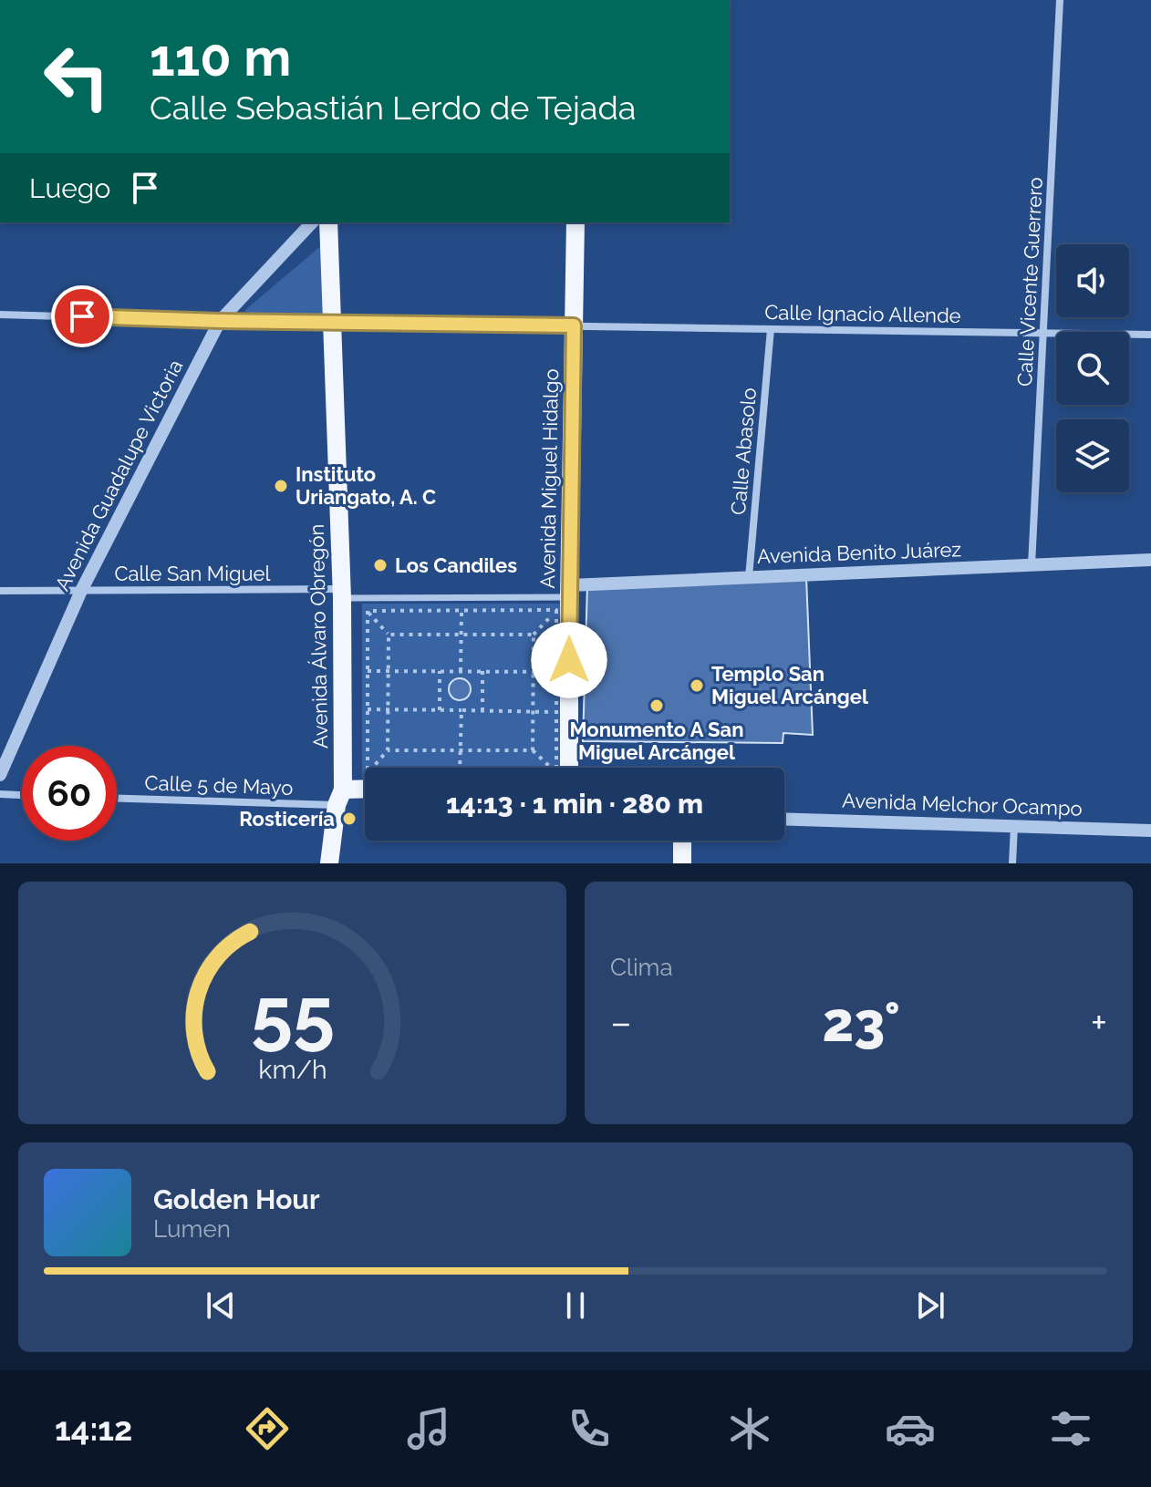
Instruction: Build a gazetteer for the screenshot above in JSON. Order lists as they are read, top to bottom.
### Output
{
  "streets": {
    "main road": ["Avenida Miguel Hidalgo", "Avenida Álvaro Obregón"],
    "street": [
      "Calle Vicente Guerrero",
      "Calle Ignacio Allende",
      "Calle Abasolo",
      "Avenida Guadalupe Victoria",
      "Avenida Benito Juárez",
      "Calle San Miguel",
      "Calle 5 de Mayo",
      "Avenida Melchor Ocampo"
    ]
  },
  "crossings": [
    ["Calle Vicente Guerrero", "Calle Ignacio Allende"],
    ["Calle Vicente Guerrero", "Avenida Benito Juárez"],
    ["Calle Ignacio Allende", "Calle Abasolo"],
    ["Calle Ignacio Allende", "Avenida Guadalupe Victoria"],
    ["Calle Ignacio Allende", "Avenida Miguel Hidalgo"],
    ["Calle Ignacio Allende", "Avenida Álvaro Obregón"],
    ["Calle Abasolo", "Avenida Benito Juárez"],
    ["Avenida Guadalupe Victoria", "Calle San Miguel"],
    ["Avenida Miguel Hidalgo", "Avenida Benito Juárez"],
    ["Calle San Miguel", "Avenida Álvaro Obregón"],
    ["Avenida Álvaro Obregón", "Calle 5 de Mayo"]
  ],
  "places": [
    "Instituto Uriangato, A. C",
    "Los Candiles",
    "Templo San Miguel Arcángel",
    "Monumento A San Miguel Arcángel",
    "Rosticería"
  ],
  "page": {
    "turn": ["110 m", "Calle Sebastián Lerdo de Tejada"],
    "then": "Luego",
    "limit": "60",
    "trip": "14:13 · 1 min · 280 m",
    "tile": "Clima",
    "heat": ["−", "23°", "+"],
    "song": ["Golden Hour", "Lumen"],
    "tabs": "14:12",
    "gauge": ["55", "km/h"]
  }
}
